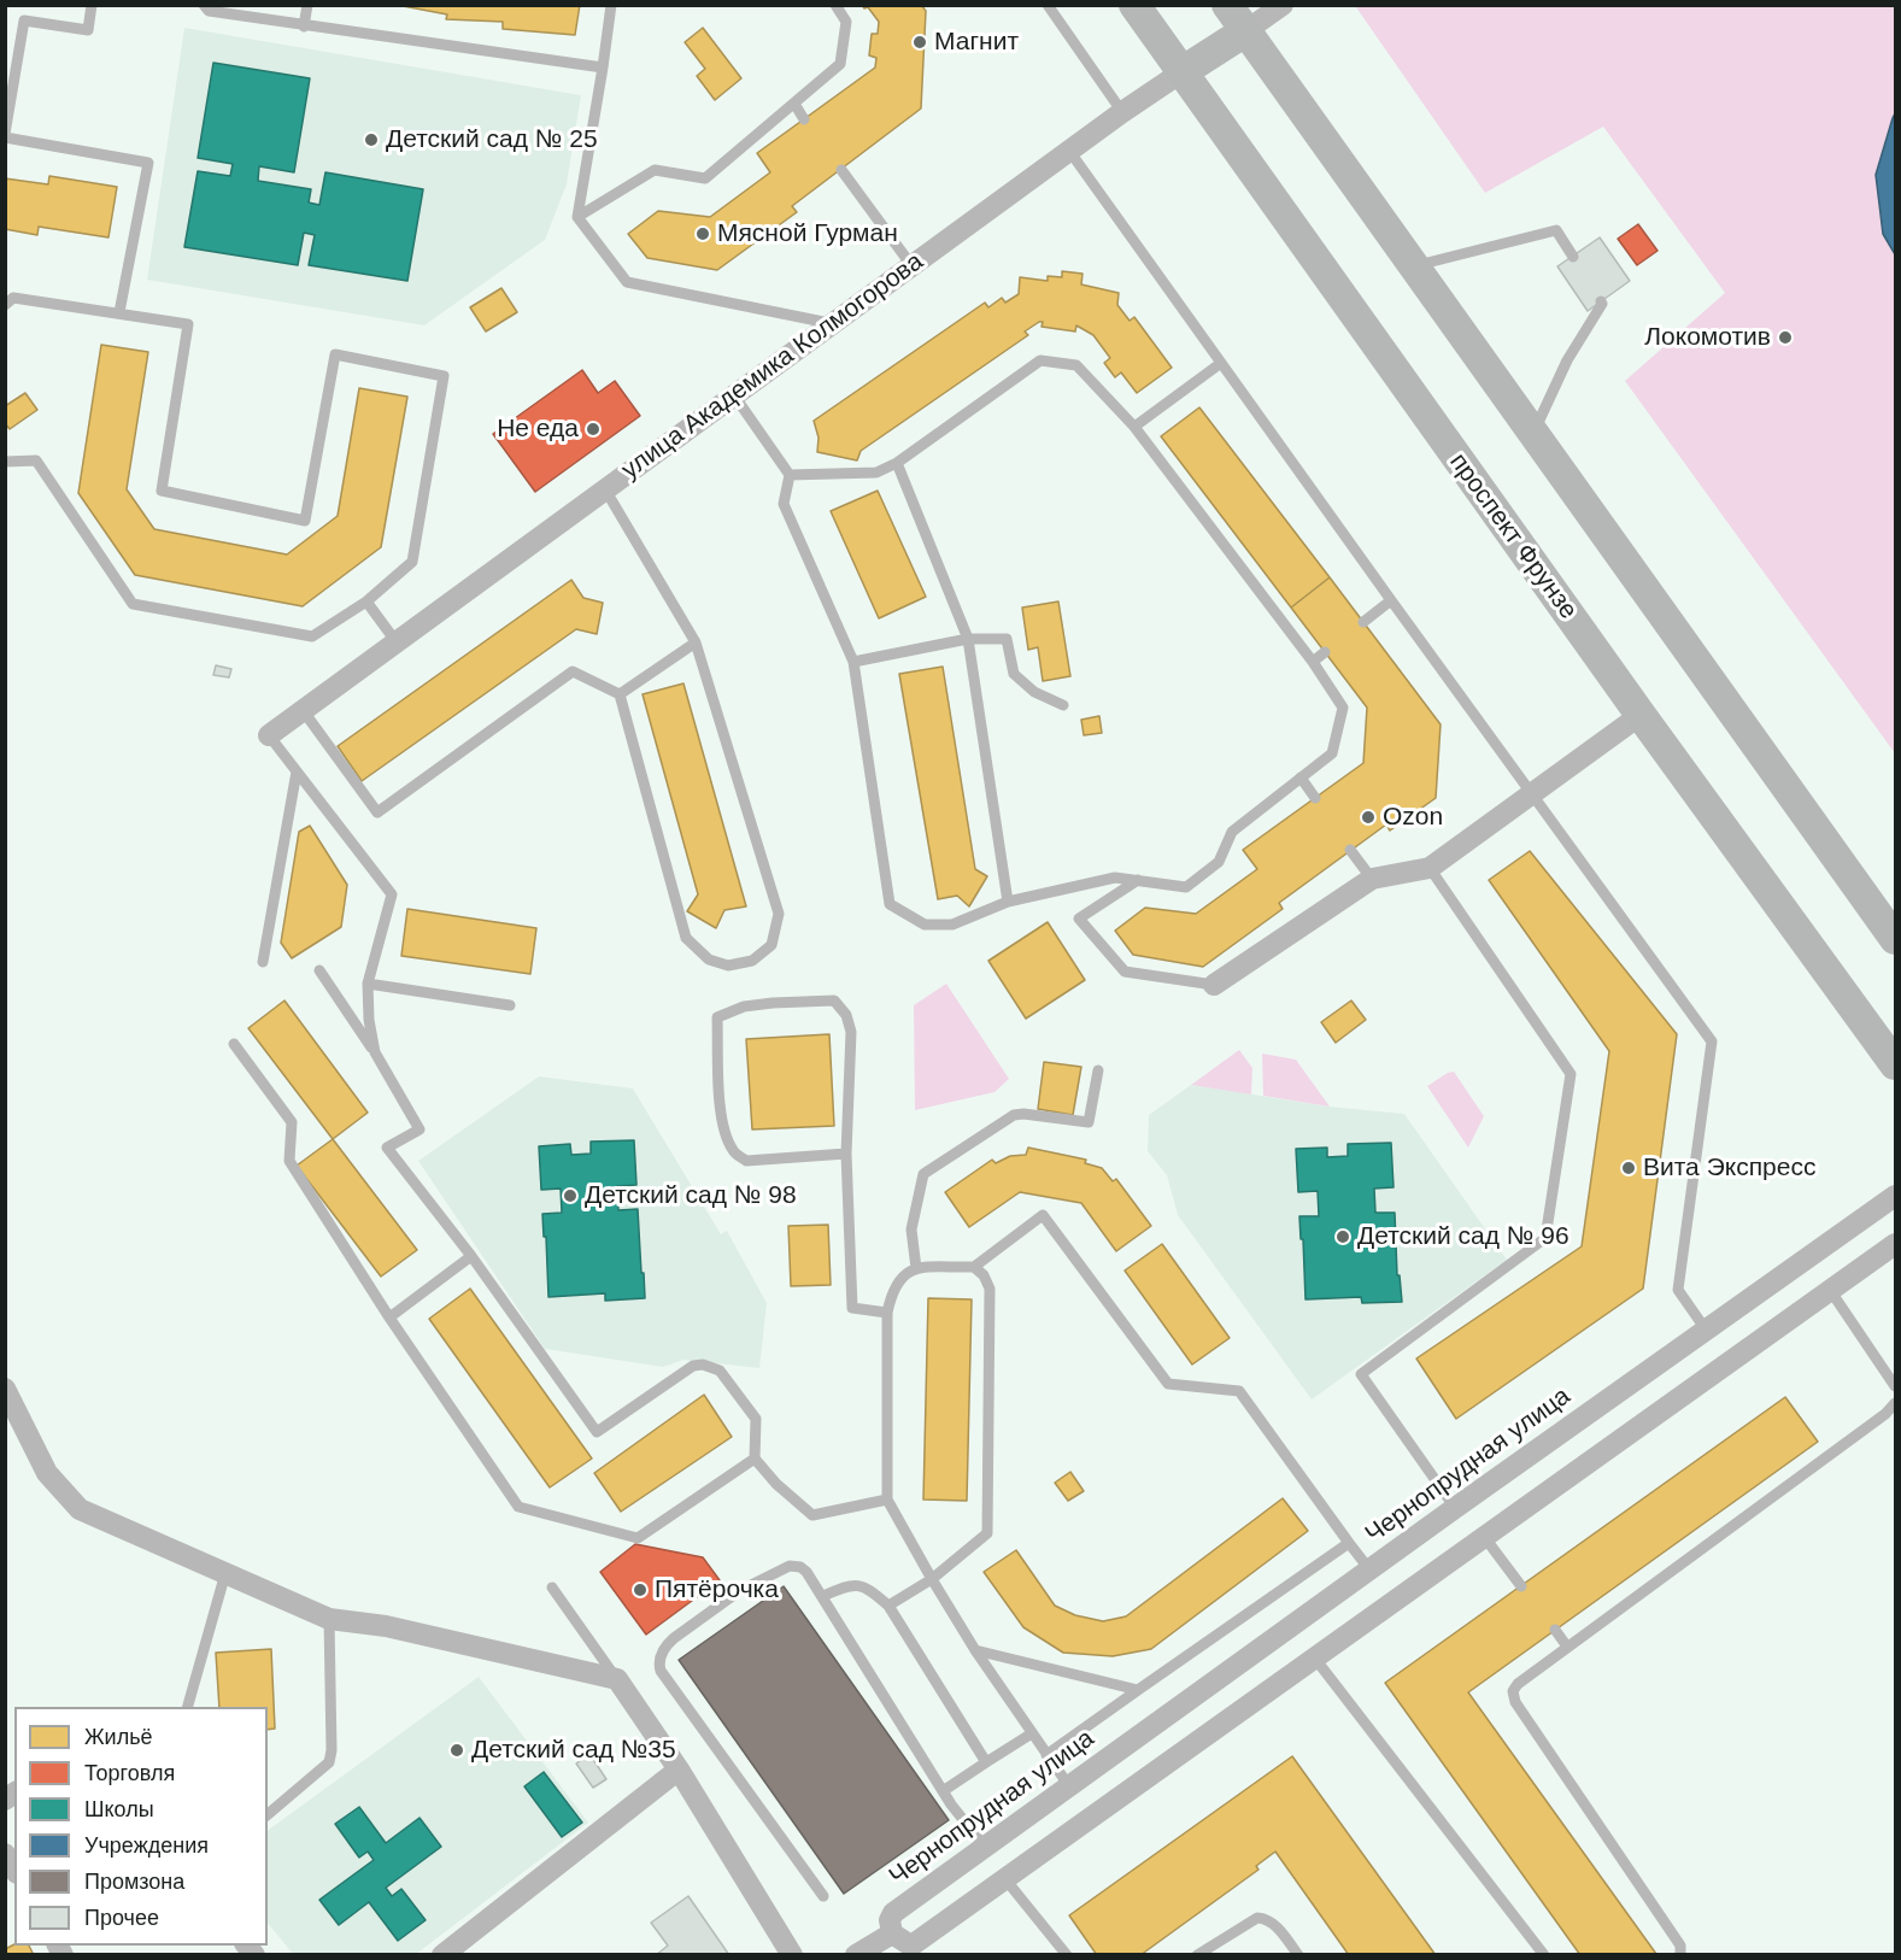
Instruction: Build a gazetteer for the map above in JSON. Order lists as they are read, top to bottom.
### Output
{
  "streets": {
    "main road": ["улица Академика Колмогорова", "проспект Фрунзе"],
    "street": ["Чернопрудная улица"]
  },
  "crossings": [
    ["улица Академика Колмогорова", "проспект Фрунзе"]
  ],
  "places": [
    "Магнит",
    "Детский сад № 25",
    "Мясной Гурман",
    "Локомотив",
    "Не еда",
    "Ozon",
    "Вита Экспресс",
    "Детский сад № 98",
    "Детский сад № 96",
    "Пятёрочка",
    "Детский сад №35"
  ],
  "legend": [
    "Жильё",
    "Торговля",
    "Школы",
    "Учреждения",
    "Промзона",
    "Прочее"
  ]
}
